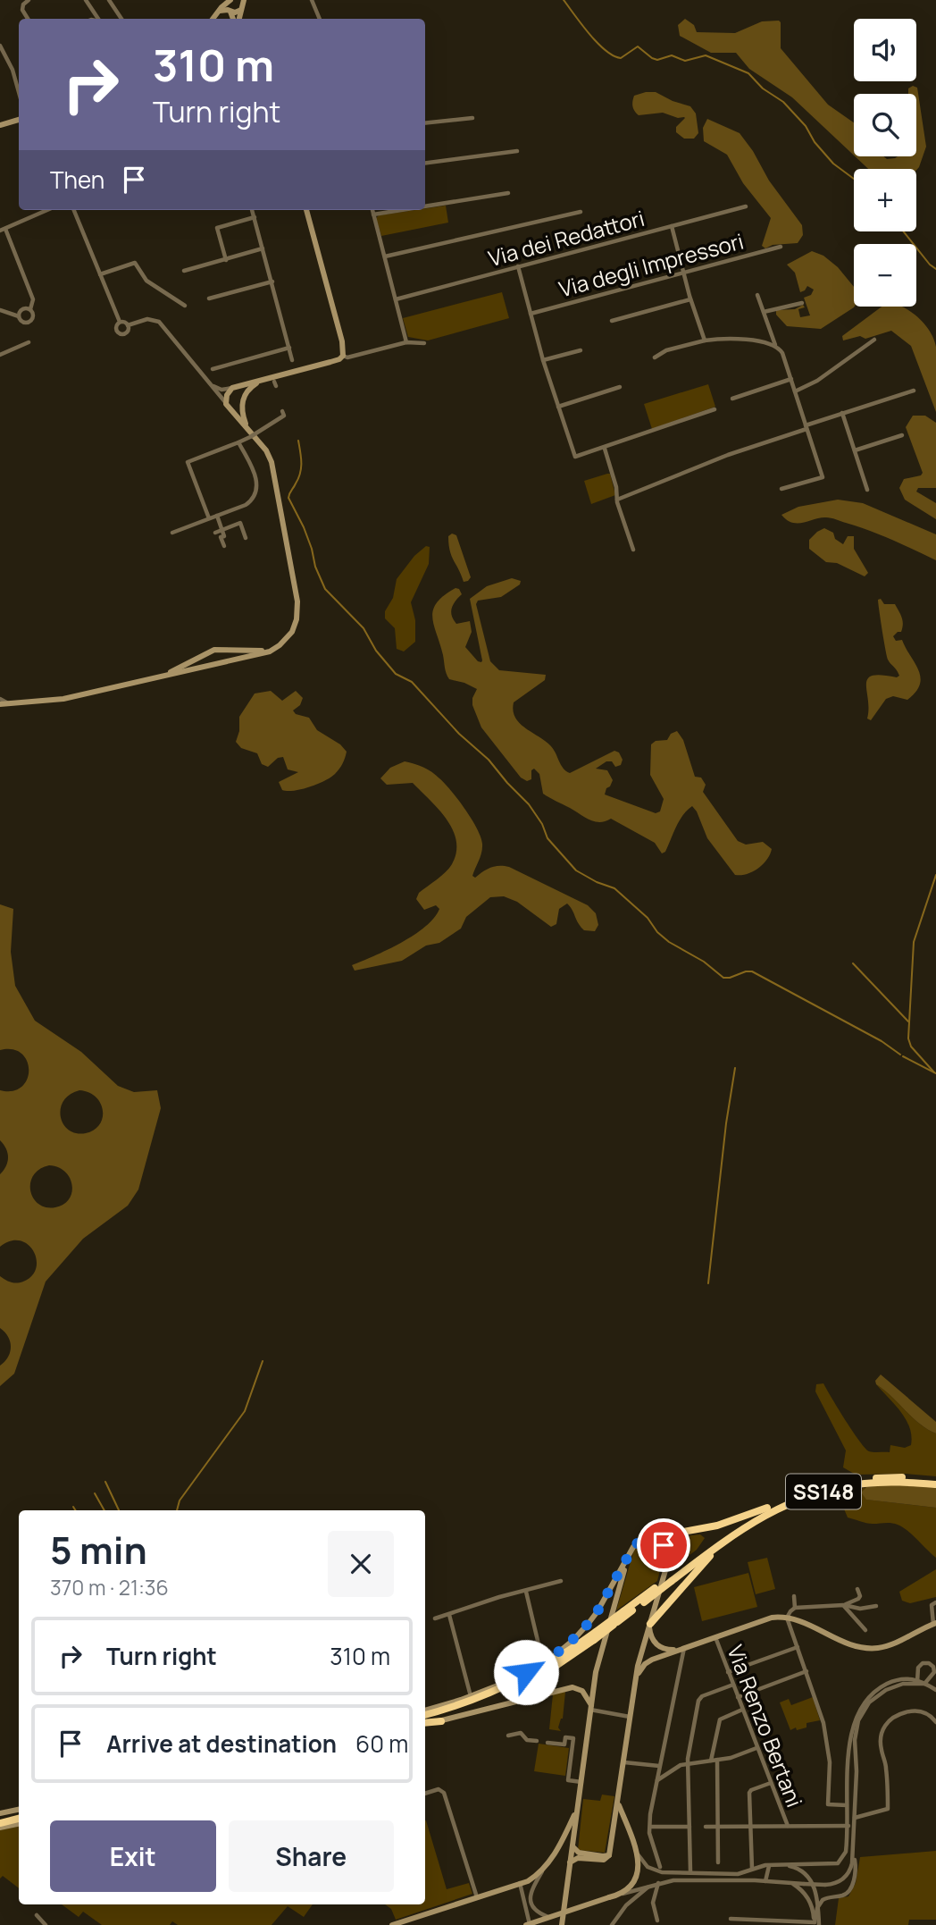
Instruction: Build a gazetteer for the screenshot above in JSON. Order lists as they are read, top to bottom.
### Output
{
  "streets": {
    "highway": ["SS148"],
    "street": ["Via dei Redattori", "Via degli Impressori", "Via Renzo Bertani"]
  },
  "page": {
    "map_buttons": ["+", "−"],
    "turn": ["310 m", "Turn right"],
    "then": "Then",
    "heading": ["5 min", "370 m · 21:36"],
    "list": [
      {
        "name": "Turn right",
        "value": "310 m"
      },
      {
        "name": "Arrive at destination",
        "value": "60 m"
      }
    ],
    "buttons": ["Exit", "Share"]
  }
}
